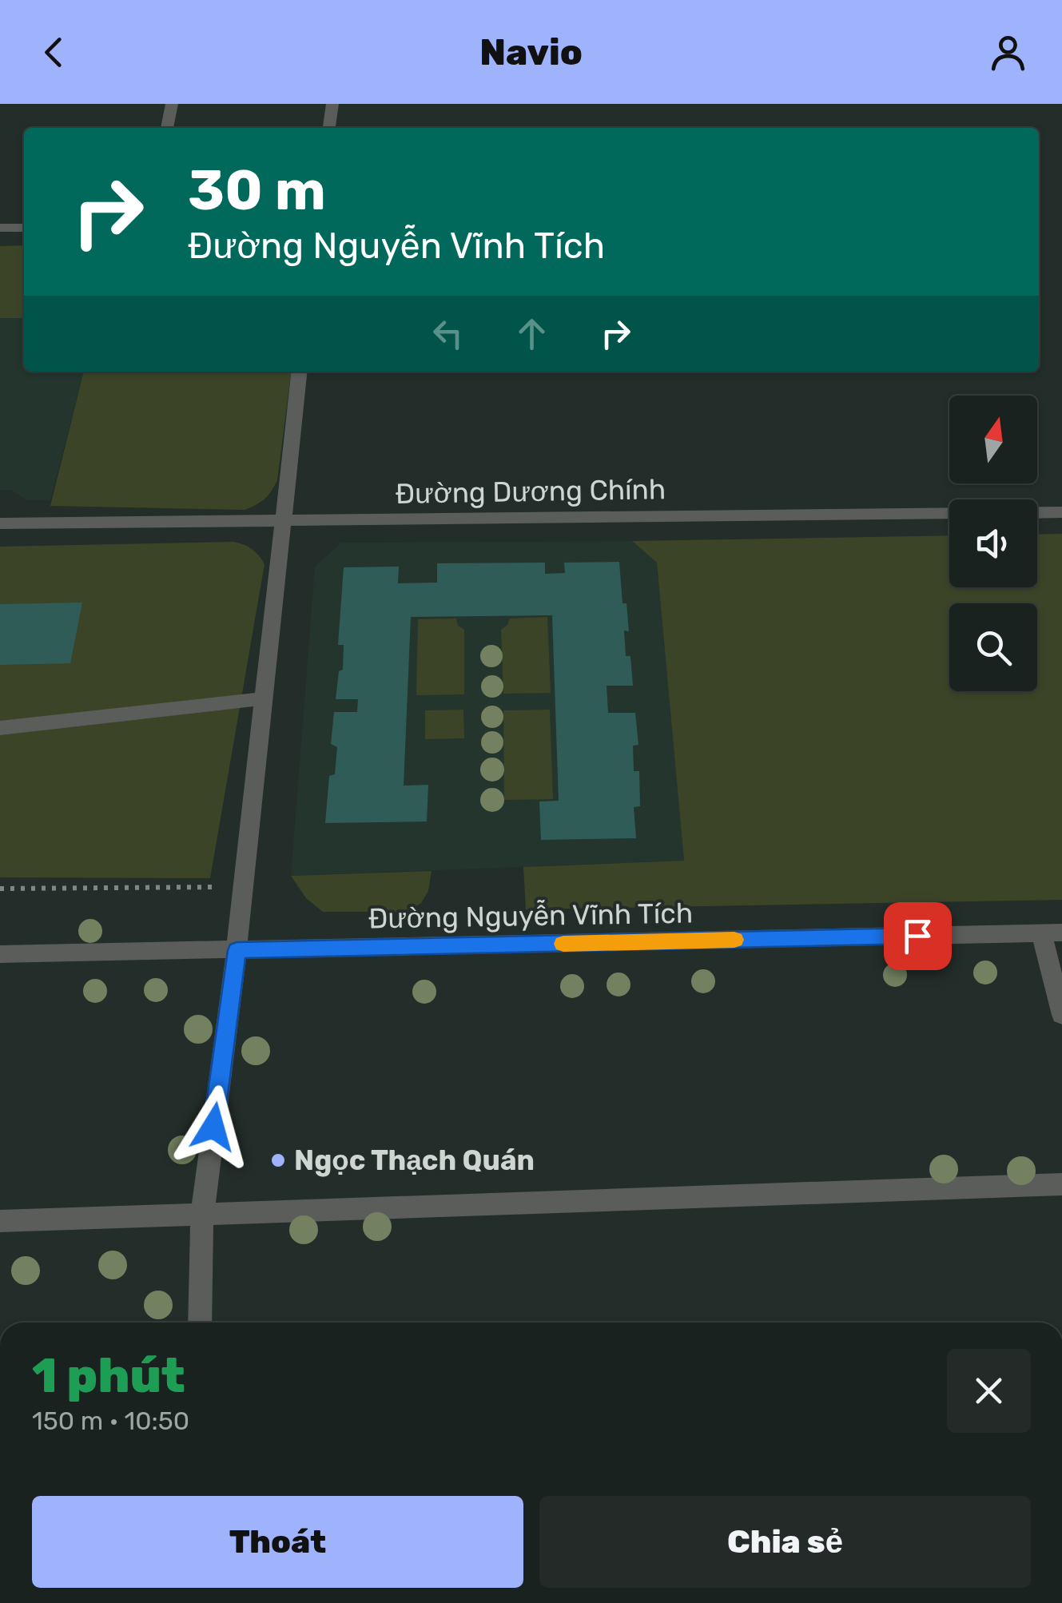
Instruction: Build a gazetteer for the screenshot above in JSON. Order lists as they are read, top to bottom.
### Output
{
  "streets": {
    "street": ["Đường Dương Chính", "Đường Nguyễn Vĩnh Tích"]
  },
  "places": ["Ngọc Thạch Quán"],
  "north": "top",
  "page": {
    "header": "Navio",
    "turn": ["30 m", "Đường Nguyễn Vĩnh Tích"],
    "heading": ["1 phút", "150 m · 10:50"],
    "buttons": ["Thoát", "Chia sẻ"]
  }
}
